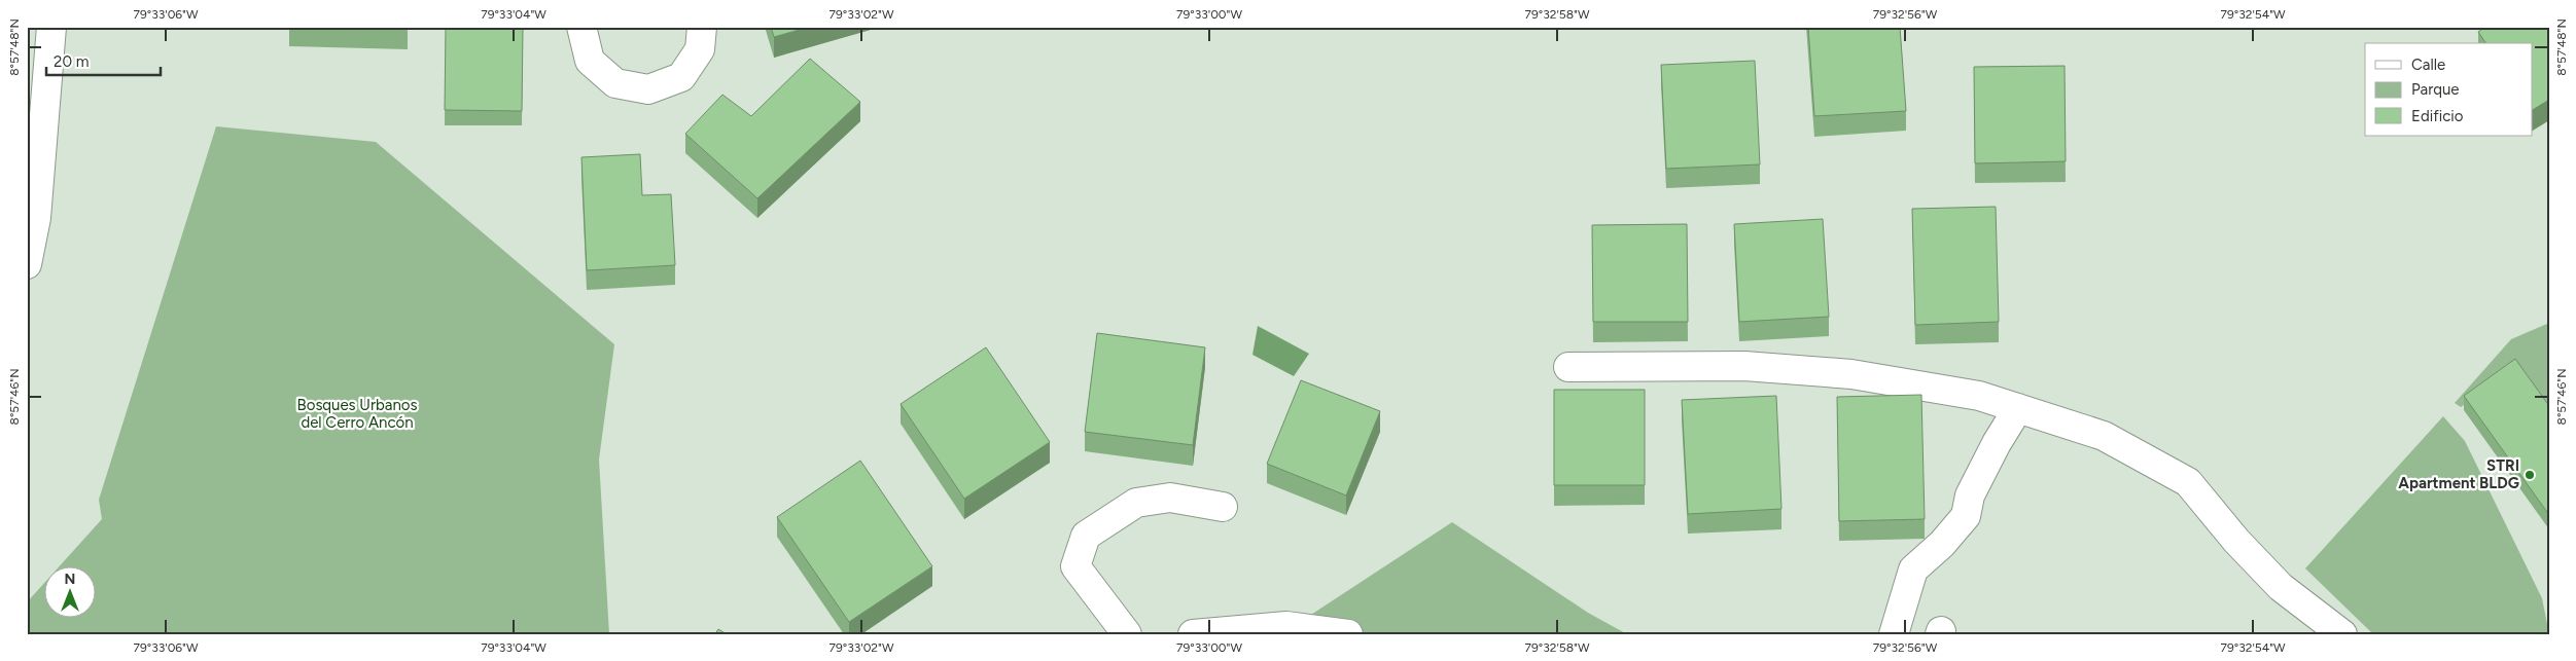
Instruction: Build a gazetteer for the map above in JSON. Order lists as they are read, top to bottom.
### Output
{
  "parks": ["Bosques Urbanos del Cerro Ancón"],
  "places": ["STRI Apartment BLDG"],
  "legend": ["Calle", "Parque", "Edificio"],
  "scale_bar": "20 m",
  "north": "top",
  "coordinates": [
    "79°33'06\"W",
    "79°33'04\"W",
    "79°33'02\"W",
    "79°33'00\"W",
    "79°32'58\"W",
    "79°32'56\"W",
    "79°32'54\"W",
    "8°57'48\"N",
    "8°57'46\"N"
  ]
}
